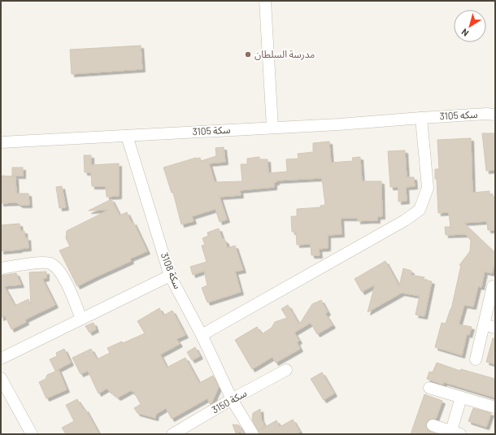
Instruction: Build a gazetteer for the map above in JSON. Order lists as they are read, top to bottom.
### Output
{
  "streets": {
    "street": [
      "سكه 3105",
      "سكة 3105",
      "سكة 3108",
      "سكة 3150"
    ]
  },
  "crossings": [
    ["سكه 3105", "سكة 3105"],
    ["سكة 3105", "سكة 3108"],
    ["سكة 3108", "سكة 3150"]
  ],
  "places": ["مدرسة السلطان"],
  "north": "bottom left"
}
